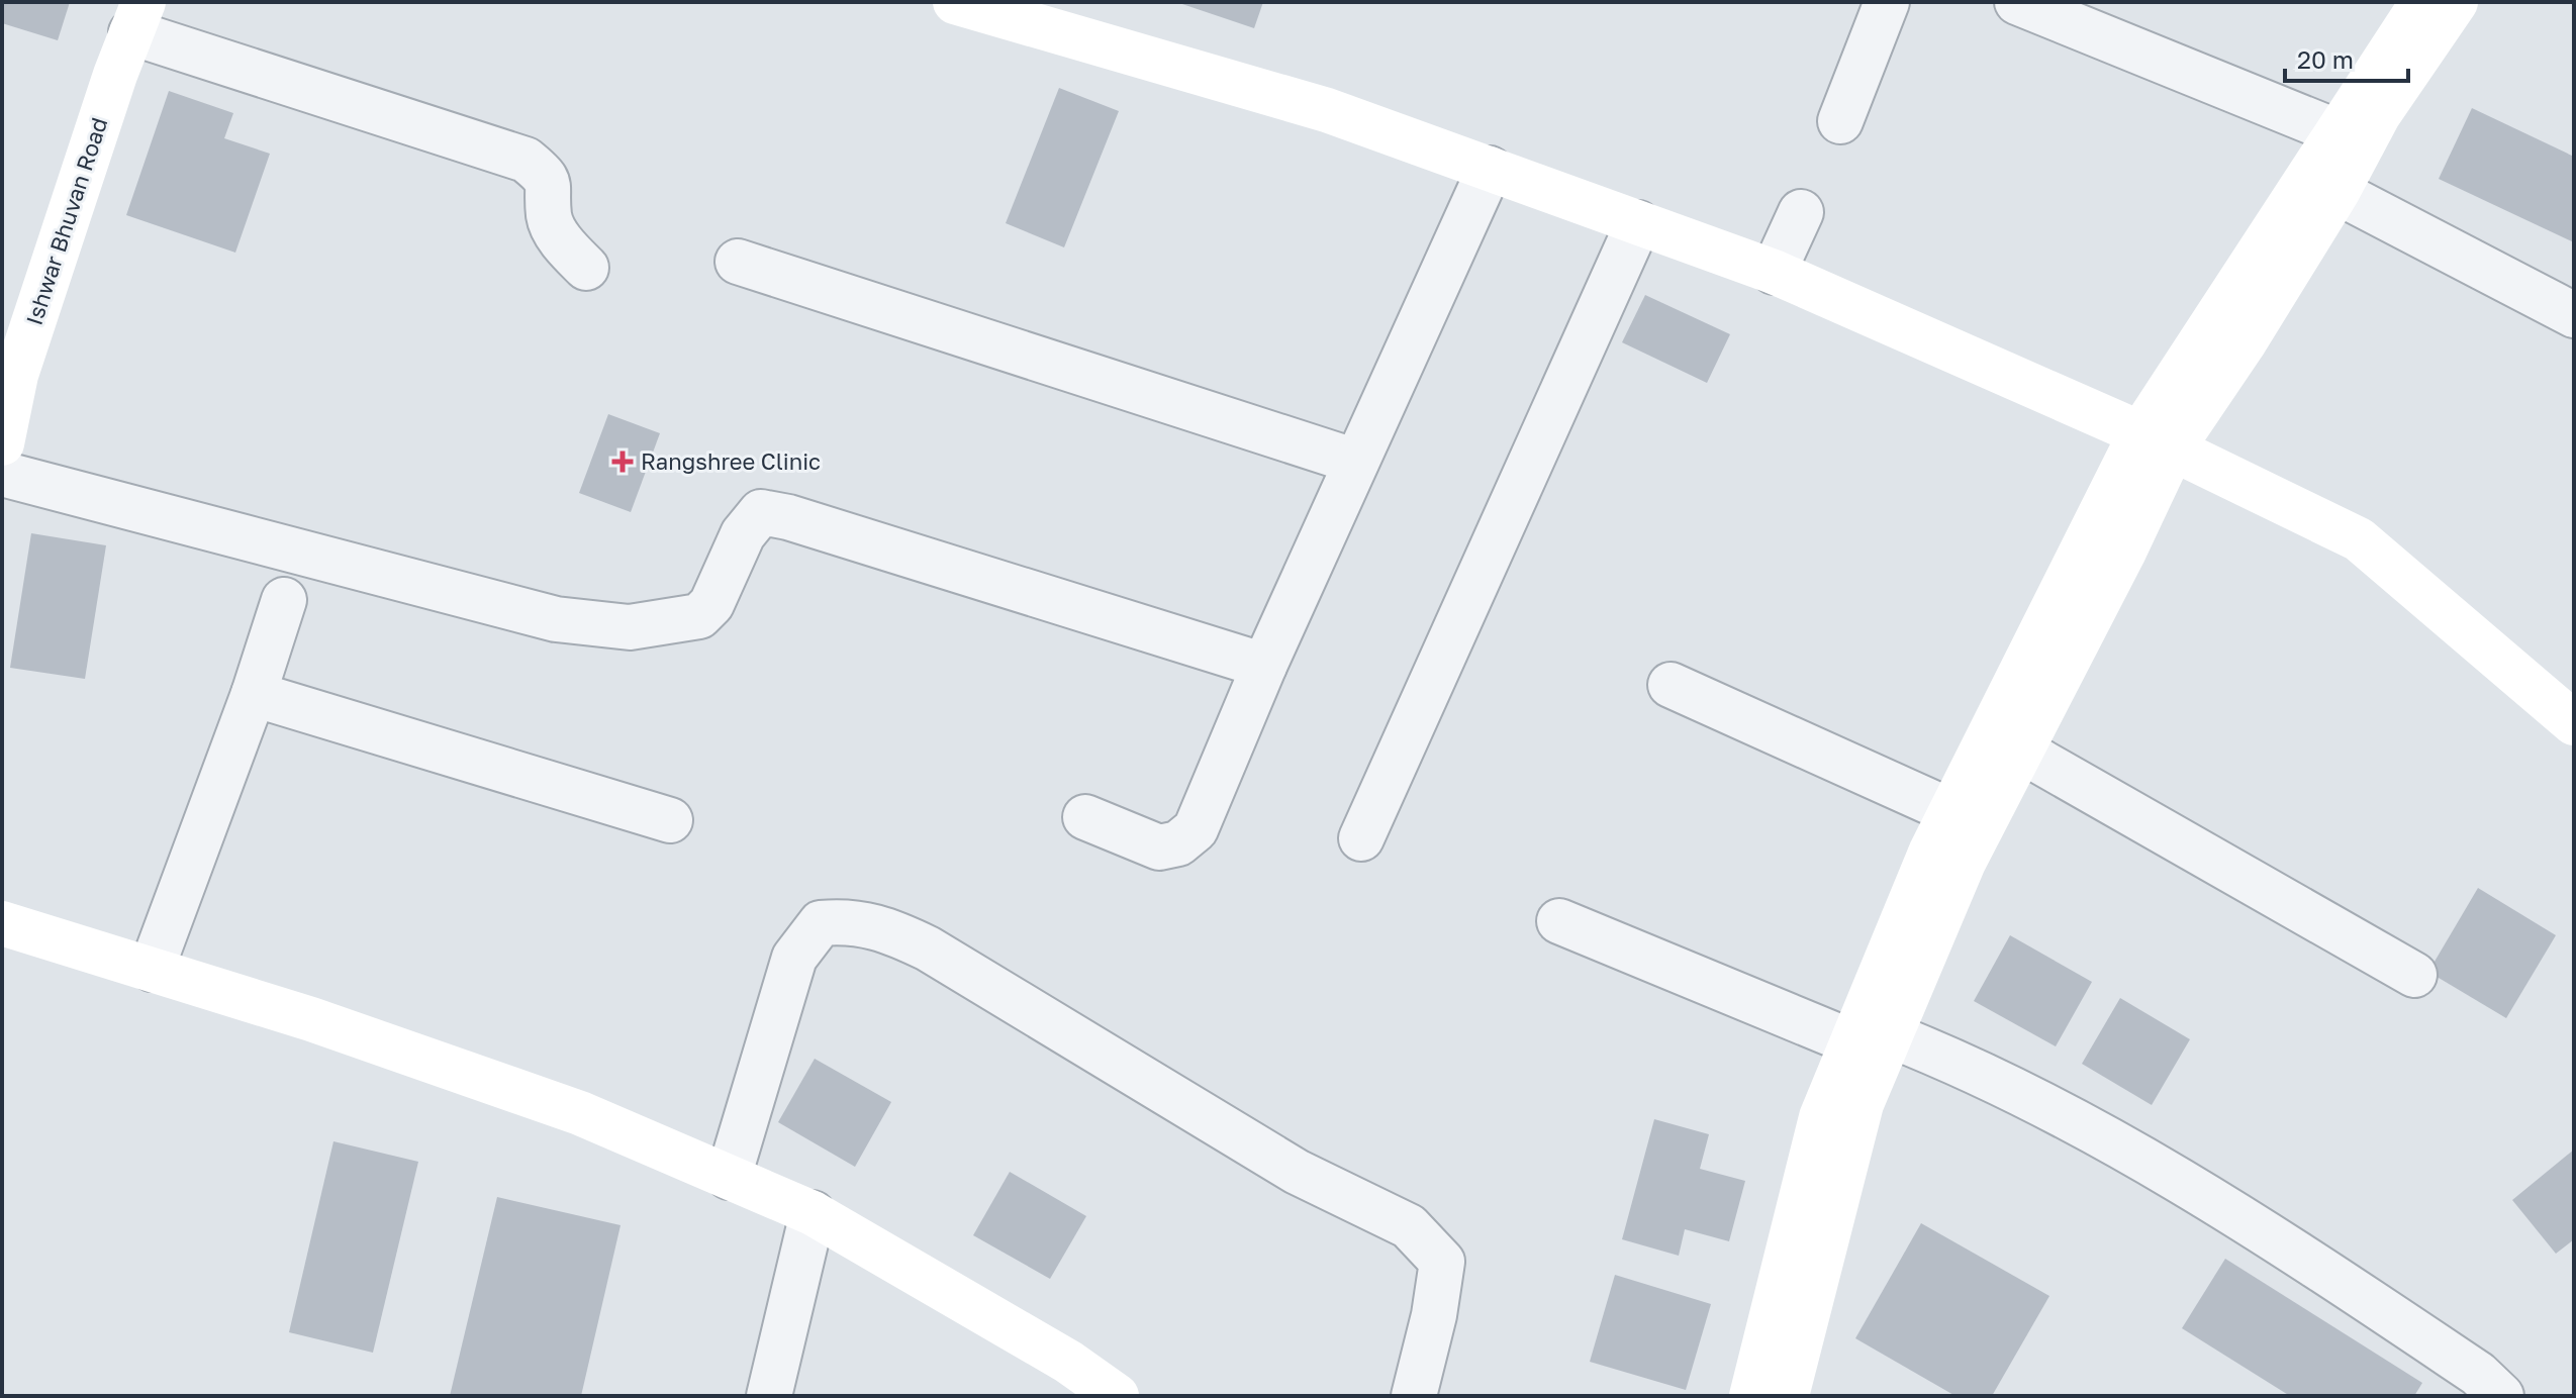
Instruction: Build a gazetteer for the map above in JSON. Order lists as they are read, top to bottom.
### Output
{
  "streets": {
    "street": ["Ishwar Bhuvan Road"]
  },
  "places": {
    "health": ["Rangshree Clinic"]
  },
  "scale_bar": "20 m"
}
